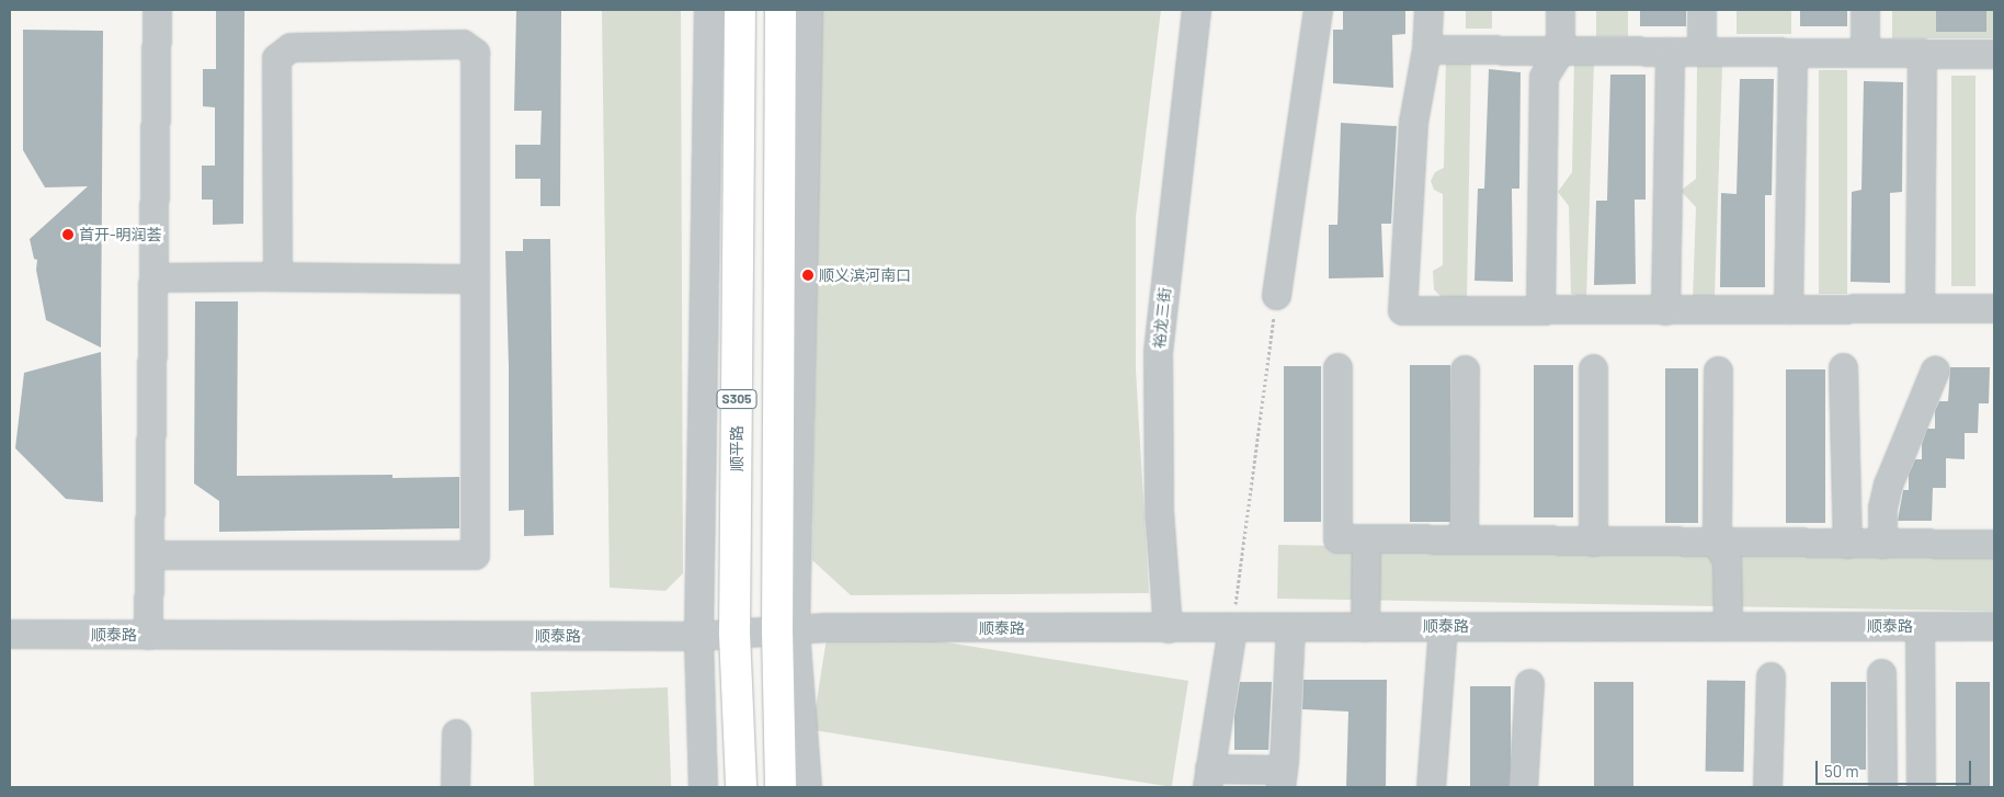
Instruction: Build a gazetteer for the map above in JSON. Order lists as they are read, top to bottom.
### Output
{
  "streets": {
    "main road": ["S305", "顺平路"],
    "street": ["裕龙三街", "顺泰路"]
  },
  "crossings": [
    ["裕龙三街", "顺泰路"],
    ["S305", "顺泰路"],
    ["顺平路", "顺泰路"]
  ],
  "places": ["首开-明润荟", "顺义滨河南口"],
  "scale_bar": "50 m"
}
